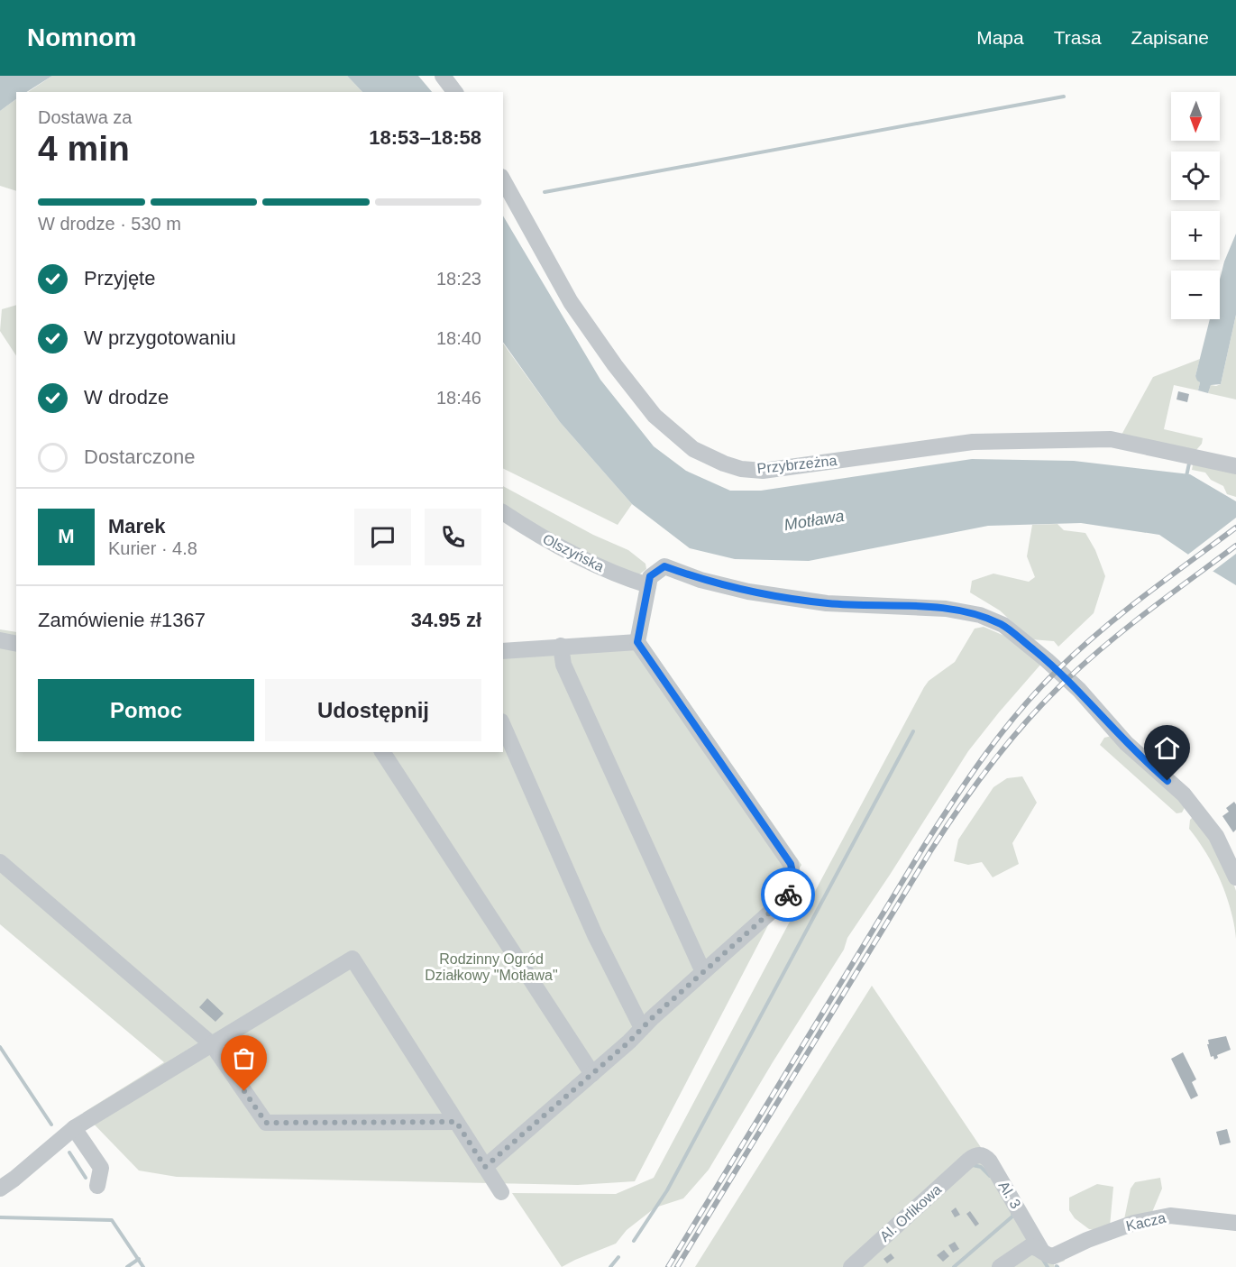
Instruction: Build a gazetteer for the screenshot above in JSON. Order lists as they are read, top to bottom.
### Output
{
  "streets": {
    "street": [
      "Przybrzeżna",
      "Olszyńska",
      "Al. 3",
      "Al. Orlikowa",
      "Kacza"
    ]
  },
  "crossings": [
    ["Al. 3", "Al. Orlikowa"],
    ["Al. 3", "Kacza"]
  ],
  "water": ["Motława"],
  "parks": ["Rodzinny Ogród Działkowy \"Motława\""],
  "north": "bottom",
  "page": {
    "header": "Nomnom",
    "nav": ["Mapa", "Trasa", "Zapisane"],
    "map_buttons": ["+", "−"],
    "heading": ["4 min", "Dostawa za", "18:53–18:58"],
    "panel": [
      "Marek",
      "Kurier · 4.8",
      "Zamówienie #1367",
      "34.95 zł"
    ],
    "bar": "W drodze · 530 m",
    "list": [
      ["Przyjęte", "18:23"],
      ["W przygotowaniu", "18:40"],
      ["W drodze", "18:46"],
      "Dostarczone"
    ],
    "round": "M",
    "buttons": ["Pomoc", "Udostępnij"]
  }
}
